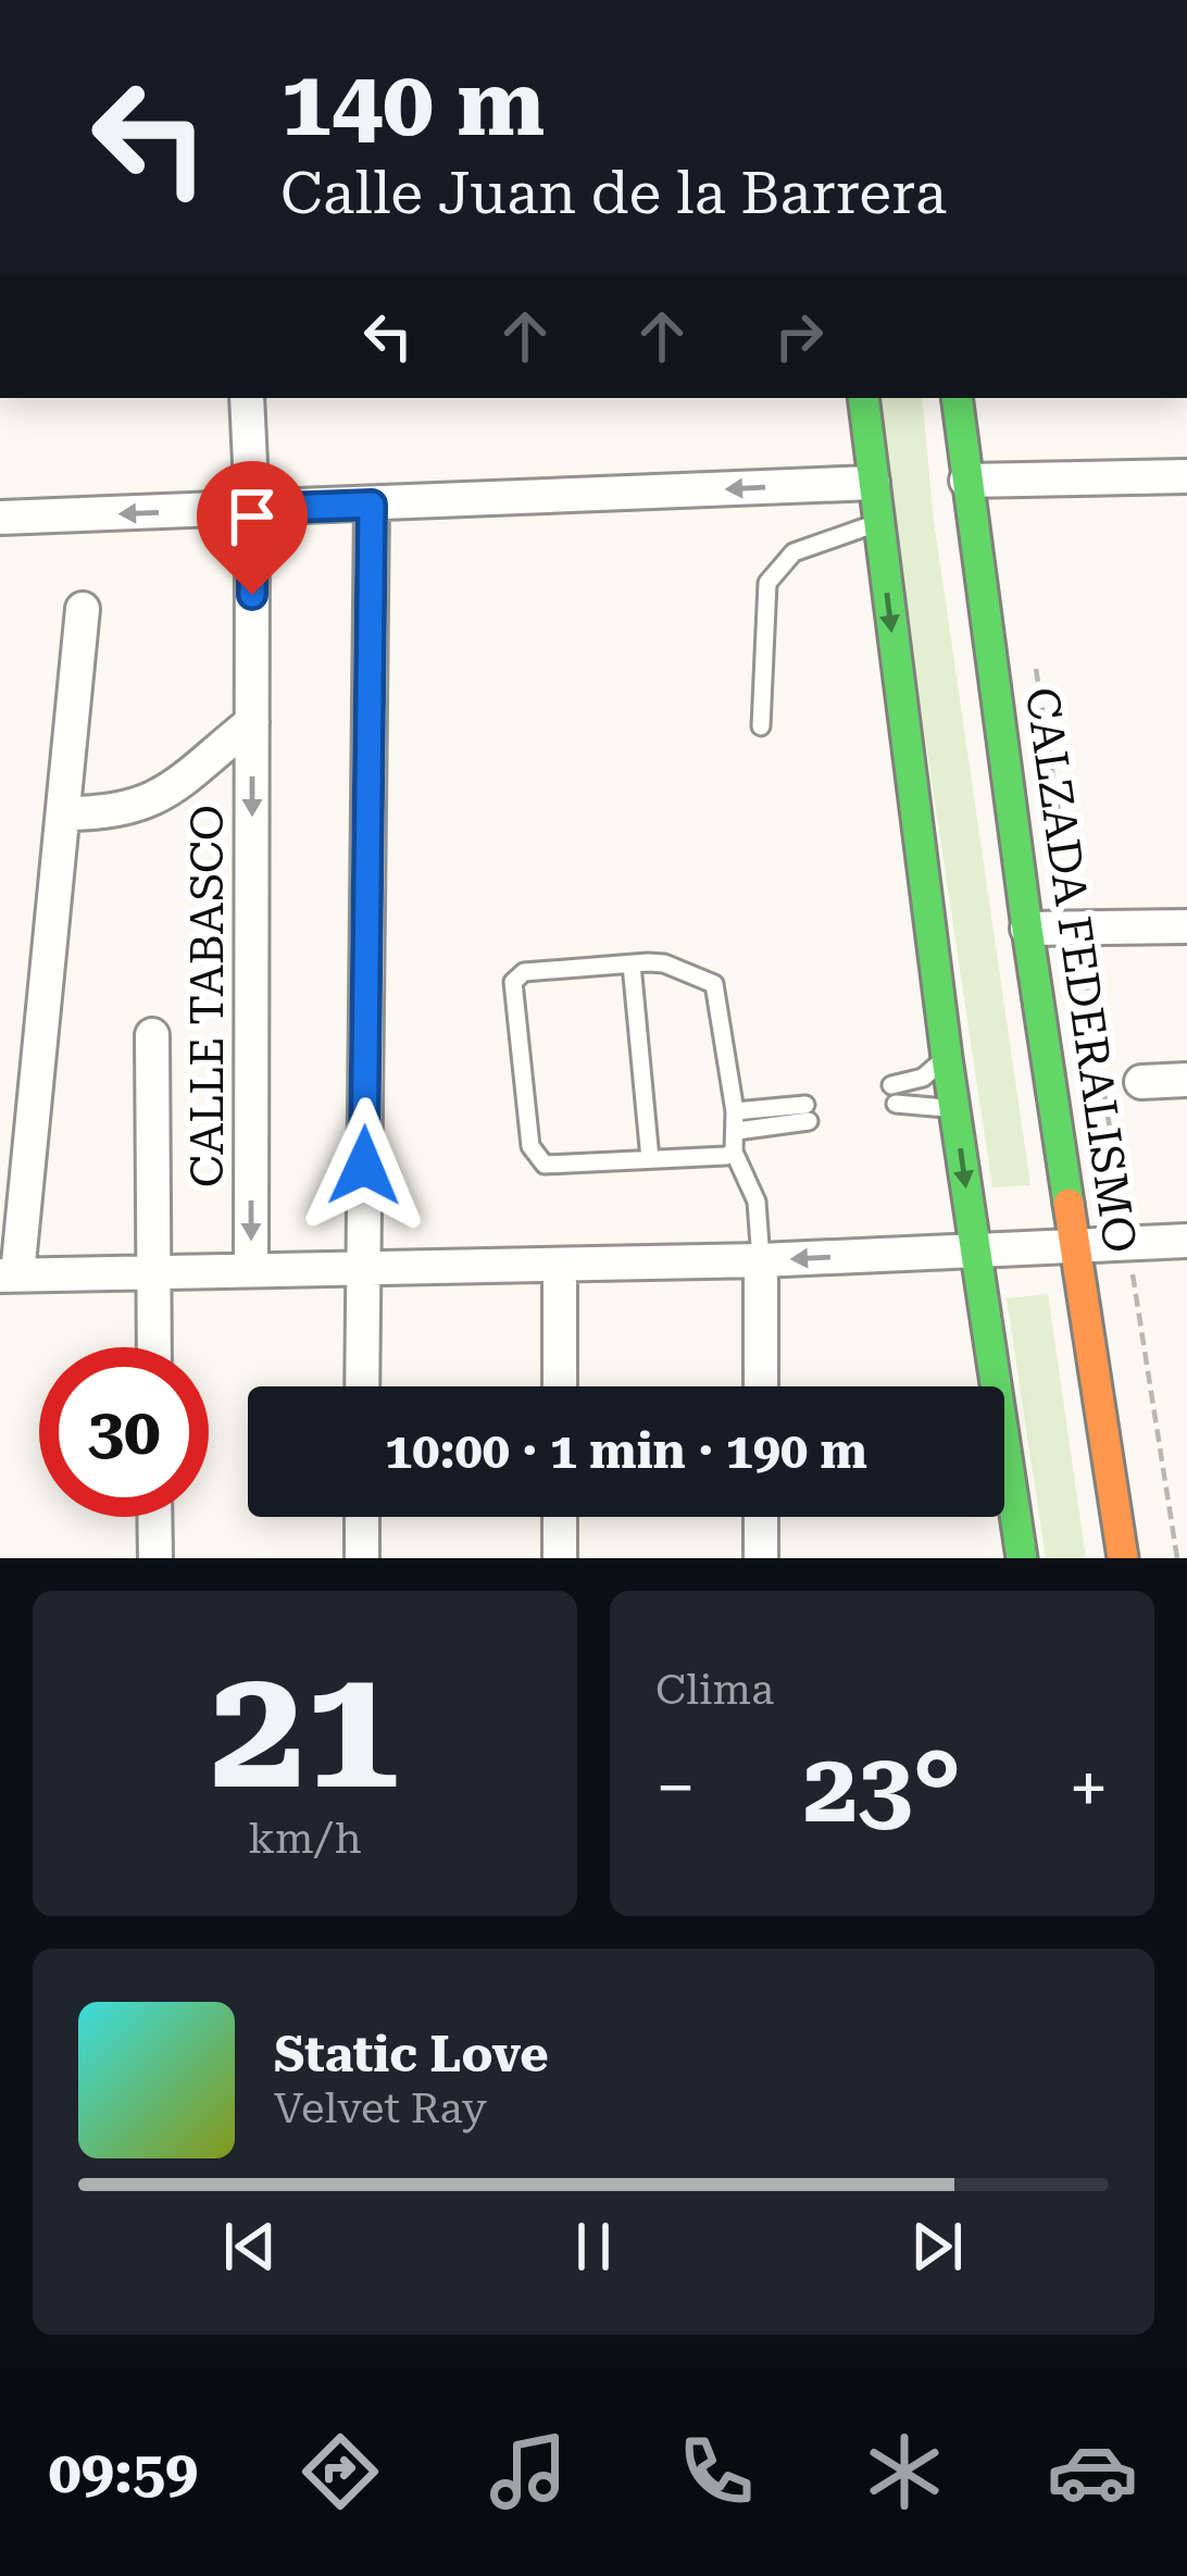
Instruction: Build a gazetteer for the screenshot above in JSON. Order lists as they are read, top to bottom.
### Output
{
  "streets": {
    "main road": ["CALZADA FEDERALISMO"],
    "street": ["CALLE TABASCO"]
  },
  "page": {
    "turn": ["140 m", "Calle Juan de la Barrera"],
    "limit": "30",
    "trip": "10:00 · 1 min · 190 m",
    "tile": [
      ["21", "km/h"],
      "Clima"
    ],
    "heat": ["−", "23°", "+"],
    "song": ["Static Love", "Velvet Ray"],
    "tabs": "09:59"
  }
}
